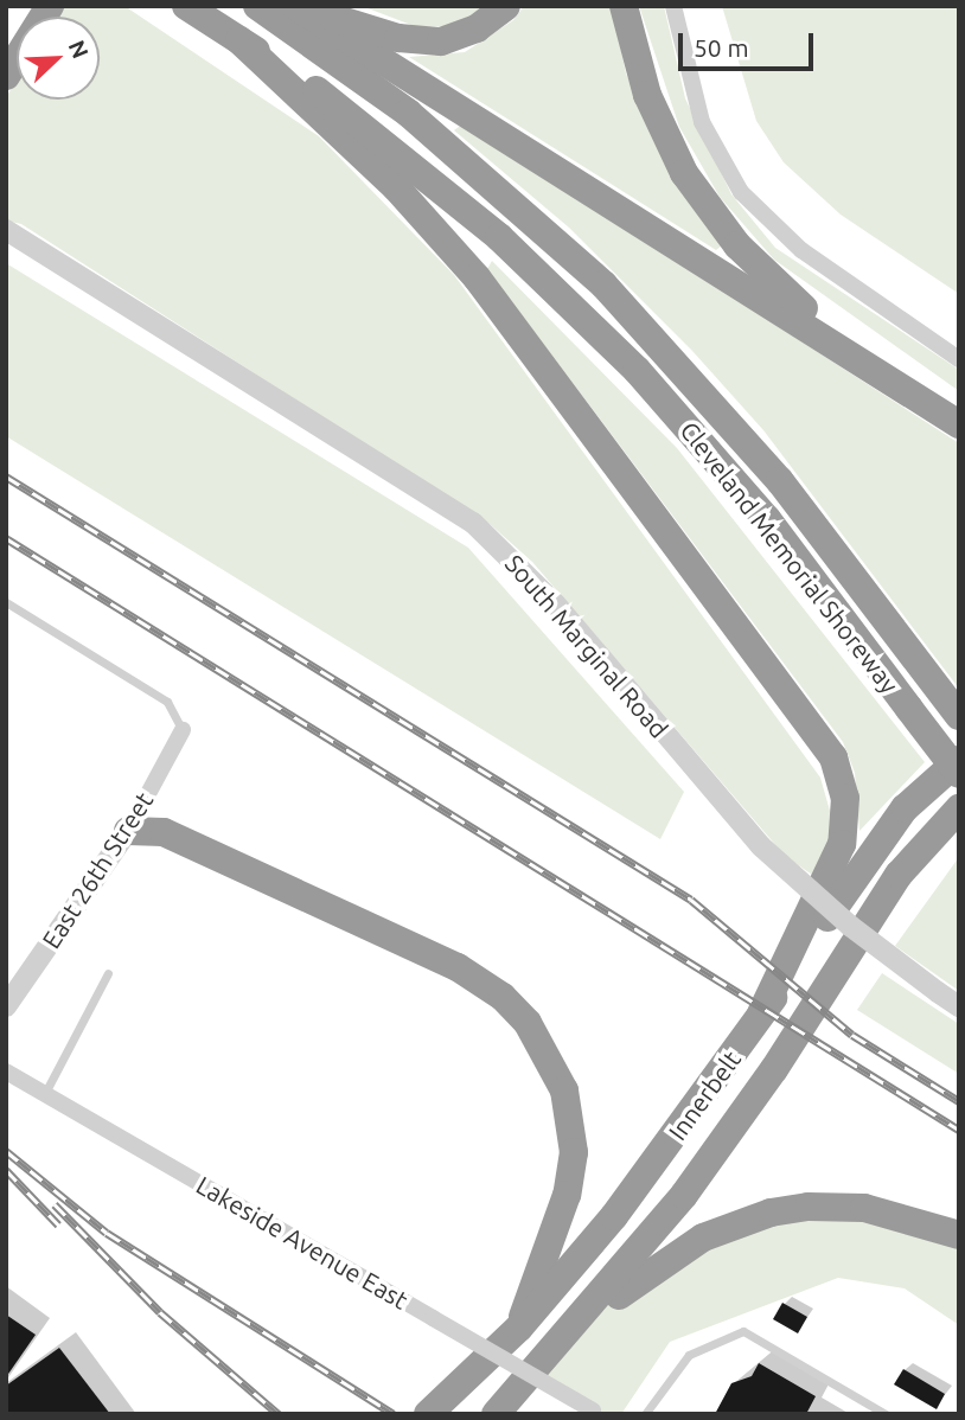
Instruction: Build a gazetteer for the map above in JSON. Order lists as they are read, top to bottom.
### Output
{
  "streets": {
    "highway": ["Cleveland Memorial Shoreway", "Innerbelt"],
    "street": ["South Marginal Road", "East 26th Street", "Lakeside Avenue East"]
  },
  "scale_bar": "50 m",
  "north": "top right"
}
